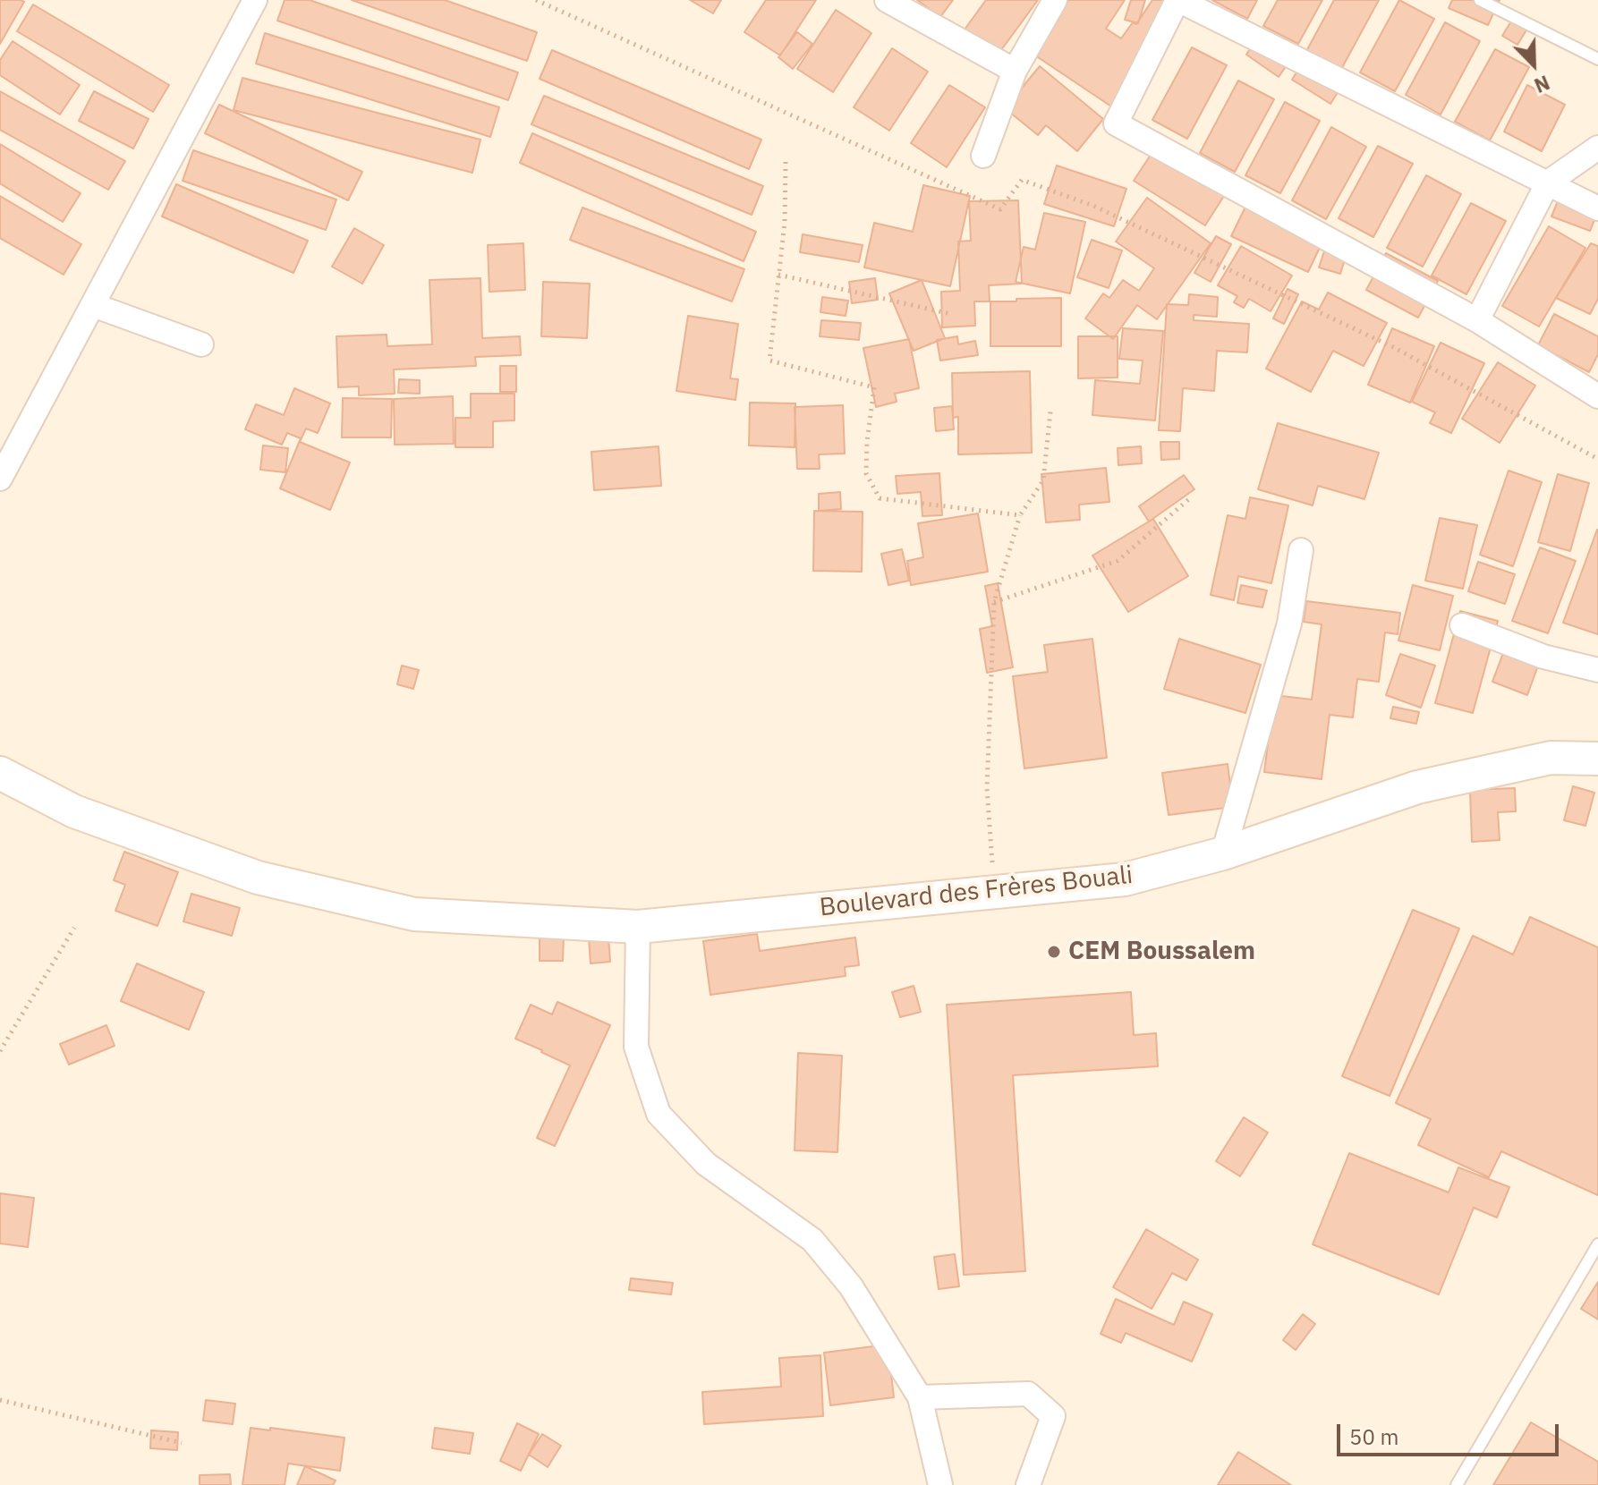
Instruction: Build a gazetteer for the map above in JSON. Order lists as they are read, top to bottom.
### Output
{
  "streets": {
    "street": ["Boulevard des Frères Bouali"]
  },
  "places": ["CEM Boussalem"],
  "scale_bar": "50 m",
  "north": "bottom right"
}
